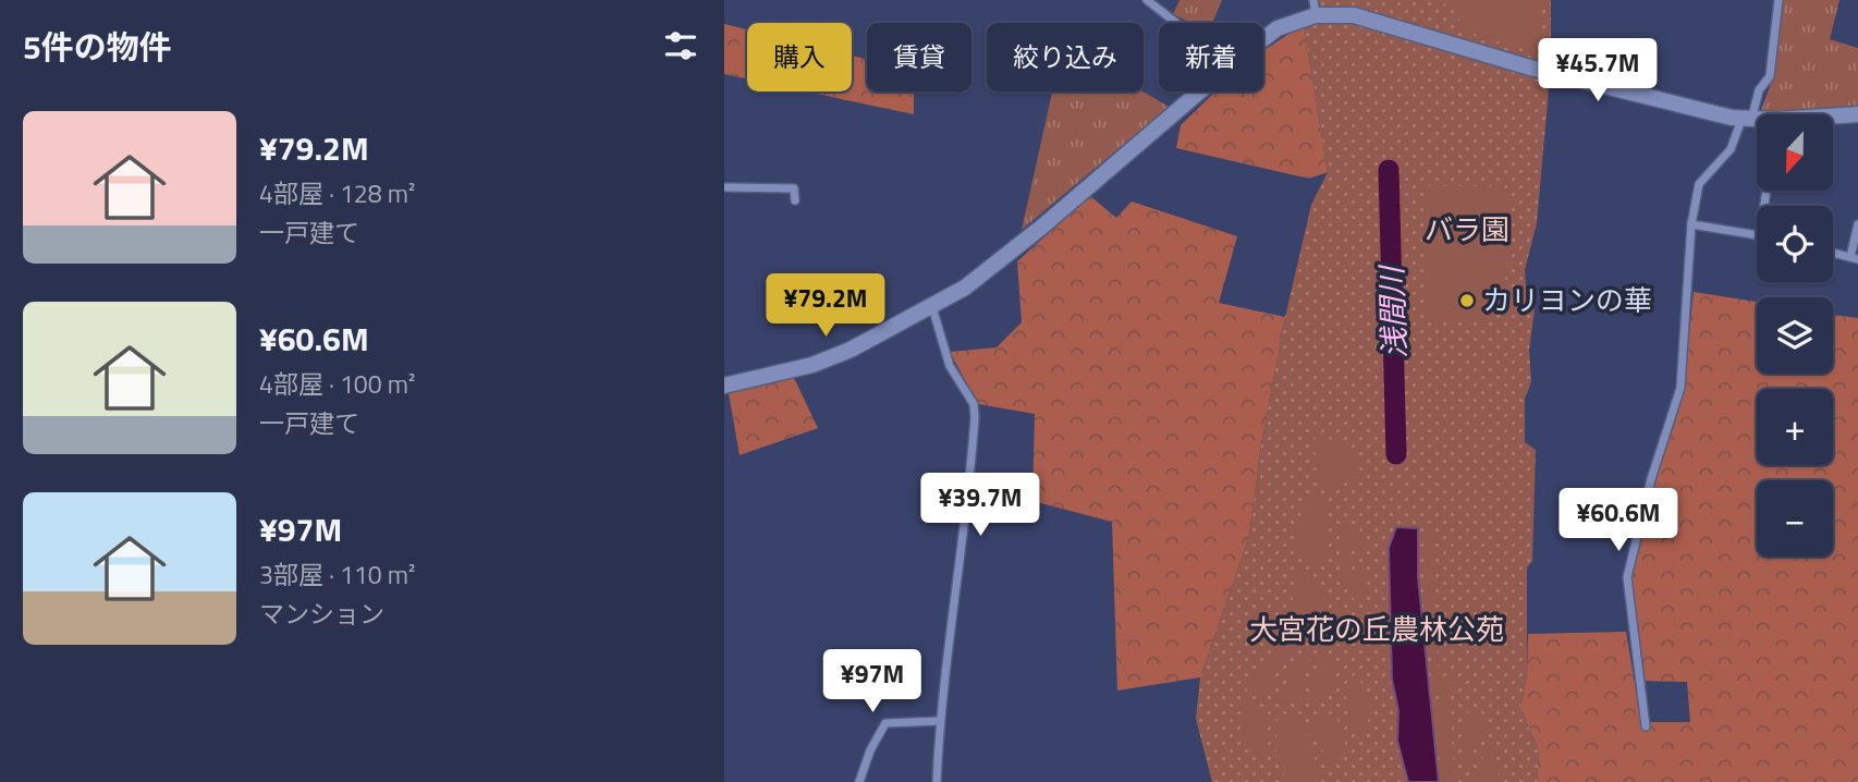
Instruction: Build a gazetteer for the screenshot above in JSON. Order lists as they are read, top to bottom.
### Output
{
  "water": ["浅間川"],
  "parks": ["バラ園", "大宮花の丘農林公苑"],
  "places": ["カリヨンの華"],
  "north": "bottom",
  "page": {
    "heading": "5件の物件",
    "chip": [
      "購入",
      "賃貸",
      "絞り込み",
      "新着"
    ],
    "price": [
      "¥45.7M",
      "¥79.2M",
      "¥39.7M",
      "¥60.6M",
      "¥97M"
    ],
    "list": [
      {
        "name": "¥79.2M",
        "note": "4部屋 · 128 m² · 一戸建て"
      },
      {
        "name": "¥60.6M",
        "note": "4部屋 · 100 m² · 一戸建て"
      },
      {
        "name": "¥97M",
        "note": "3部屋 · 110 m² · マンション"
      }
    ],
    "map_buttons": ["+", "−"]
  }
}
